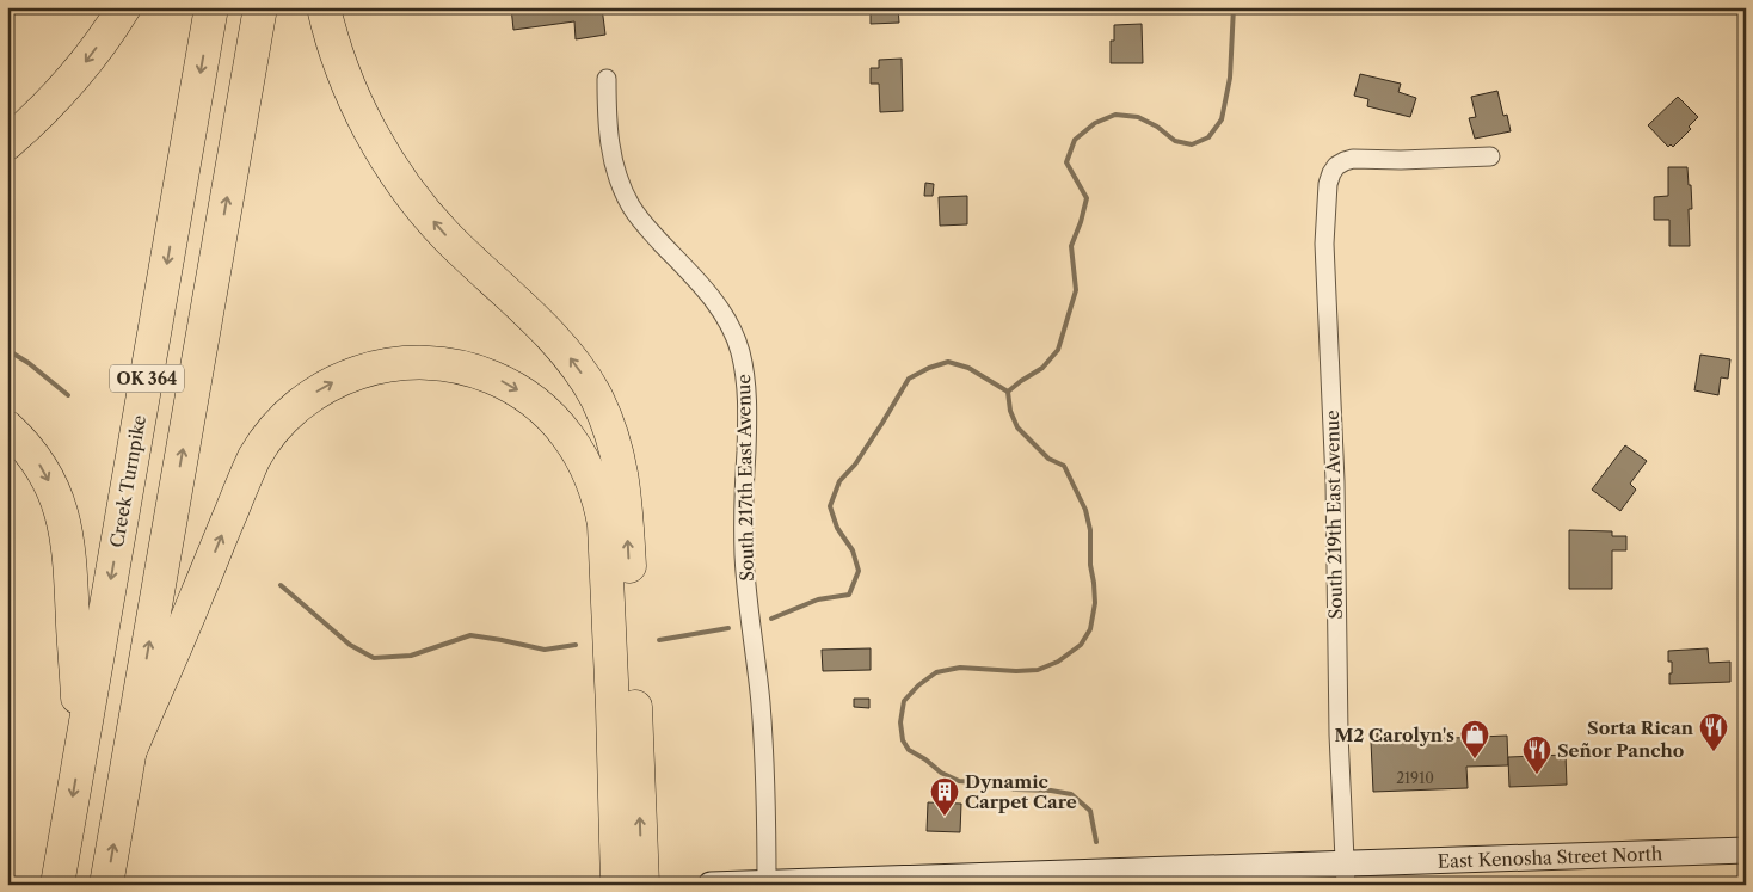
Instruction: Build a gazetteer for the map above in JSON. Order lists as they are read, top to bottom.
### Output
{
  "streets": {
    "highway": ["OK 364", "Creek Turnpike"],
    "main road": ["East Kenosha Street North"],
    "street": ["South 217th East Avenue", "South 219th East Avenue"]
  },
  "crossings": [
    ["South 217th East Avenue", "East Kenosha Street North"],
    ["South 219th East Avenue", "East Kenosha Street North"]
  ],
  "places": {
    "restaurant": ["Sorta Rican", "Señor Pancho"],
    "shop": ["M2 Carolyn's"],
    "building": ["Dynamic Carpet Care"]
  },
  "house_numbers": ["21910"]
}
